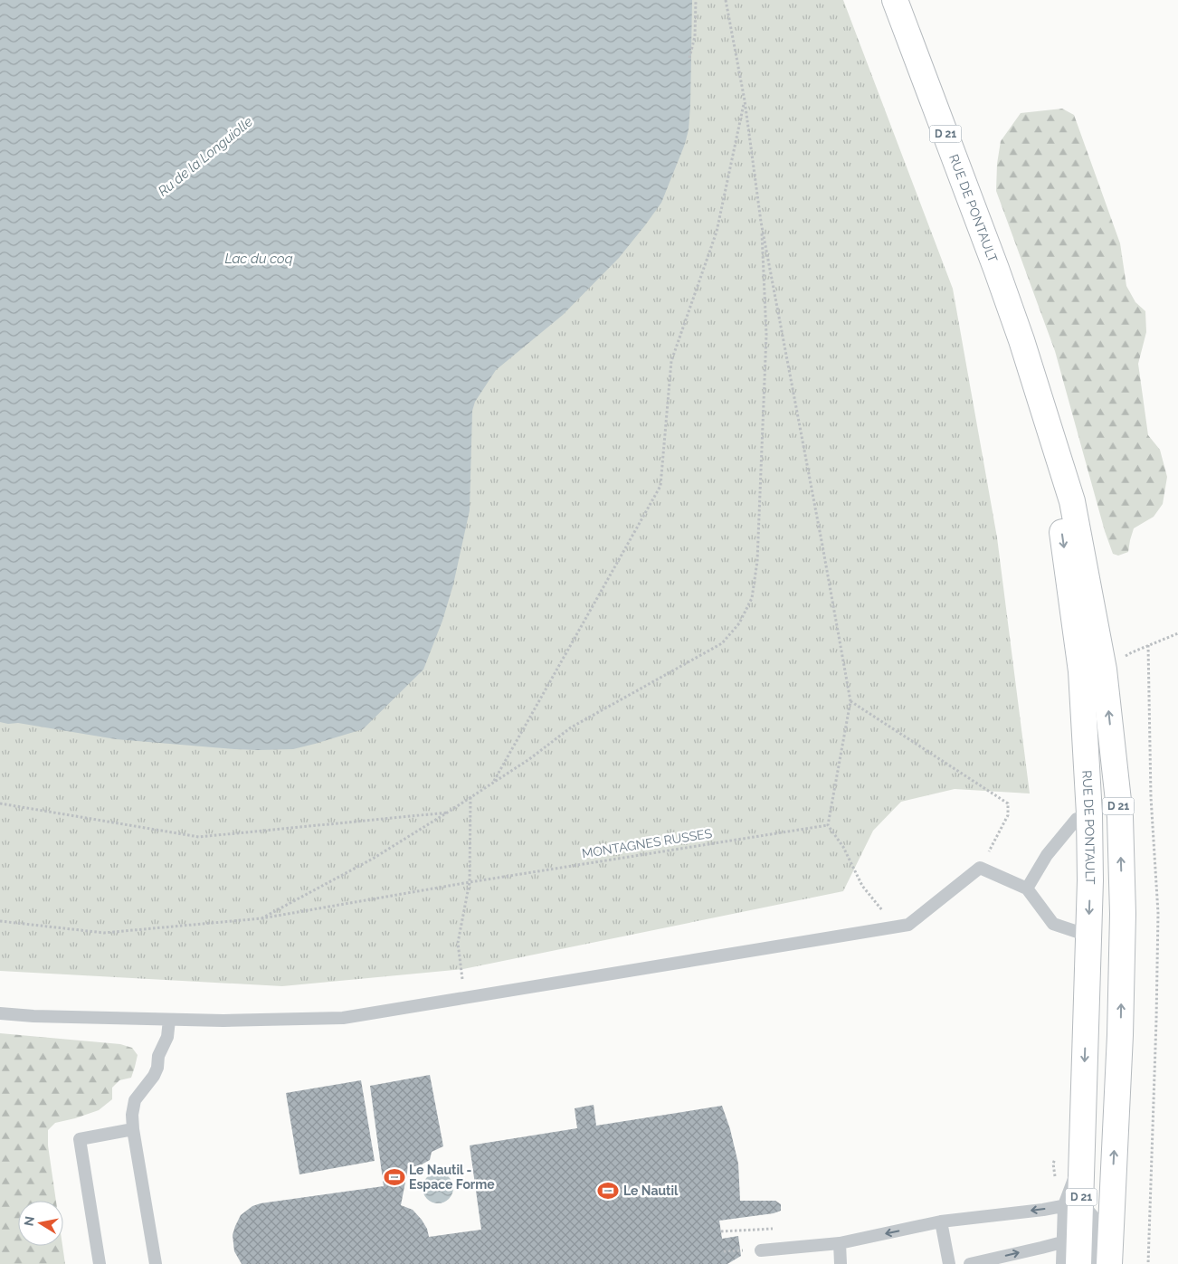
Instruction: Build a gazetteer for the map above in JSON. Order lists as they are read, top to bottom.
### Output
{
  "streets": {
    "main road": ["D 21", "RUE DE PONTAULT"],
    "path": ["MONTAGNES RUSSES"]
  },
  "crossings": [
    ["D 21", "RUE DE PONTAULT"]
  ],
  "water": ["Ru de la Longuiolle", "Lac du coq"],
  "places": {
    "sports": ["Le Nautil - Espace Forme", "Le Nautil"]
  },
  "north": "left"
}
